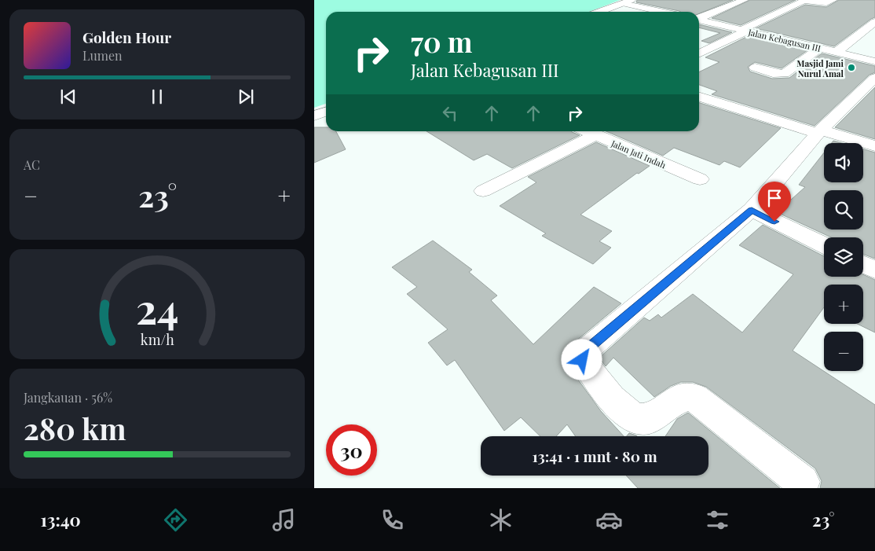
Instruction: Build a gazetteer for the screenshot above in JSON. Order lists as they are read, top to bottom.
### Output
{
  "streets": {
    "street": ["Jalan Kebagusan III", "Jalan Jati Indah"]
  },
  "places": ["Masjid Jami Nurul Amal"],
  "page": {
    "turn": ["70 m", "Jalan Kebagusan III"],
    "song": ["Golden Hour", "Lumen"],
    "tile": [
      "AC",
      ["Jangkauan · 56%", "280 km"]
    ],
    "map_buttons": ["+", "−"],
    "heat": ["−", "23°", "+"],
    "limit": "30",
    "trip": "13:41 · 1 mnt · 80 m",
    "tabs": ["13:40", "23°"],
    "gauge": ["24", "km/h"]
  }
}
